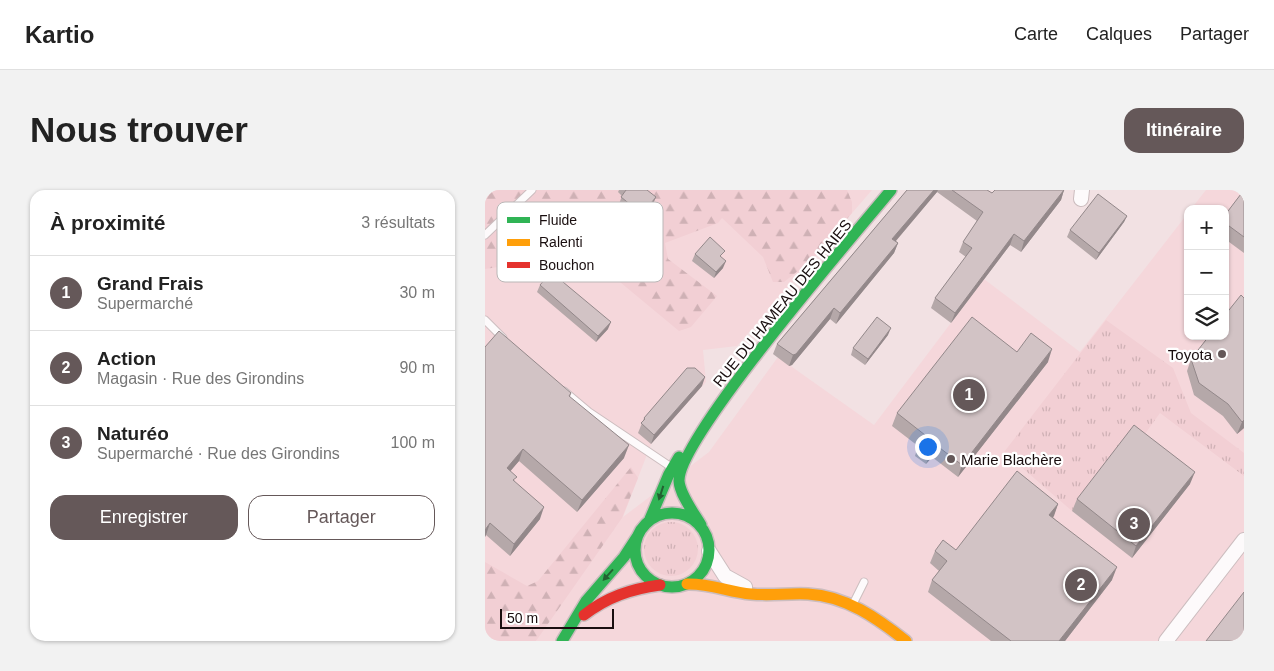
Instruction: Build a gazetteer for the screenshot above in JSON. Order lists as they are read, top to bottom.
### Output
{
  "streets": {
    "street": ["RUE DU HAMEAU DES HAIES"]
  },
  "places": ["Toyota", "Marie Blachère"],
  "legend": ["Fluide", "Ralenti", "Bouchon"],
  "scale_bar": "50 m",
  "page": {
    "header": "Kartio",
    "nav": ["Carte", "Calques", "Partager"],
    "buttons": [
      "Itinéraire",
      ["Enregistrer", "Partager"]
    ],
    "title": "Nous trouver",
    "heading": ["À proximité", "3 résultats"],
    "map_buttons": ["+", "−"],
    "list": [
      {
        "mark": "1",
        "name": "Grand Frais",
        "note": "Supermarché",
        "value": "30 m"
      },
      {
        "mark": "2",
        "name": "Action",
        "note": "Magasin · Rue des Girondins",
        "value": "90 m"
      },
      {
        "mark": "3",
        "name": "Naturéo",
        "note": "Supermarché · Rue des Girondins",
        "value": "100 m"
      }
    ],
    "pins": ["1", "3", "2"],
    "scale": "50 m"
  }
}
